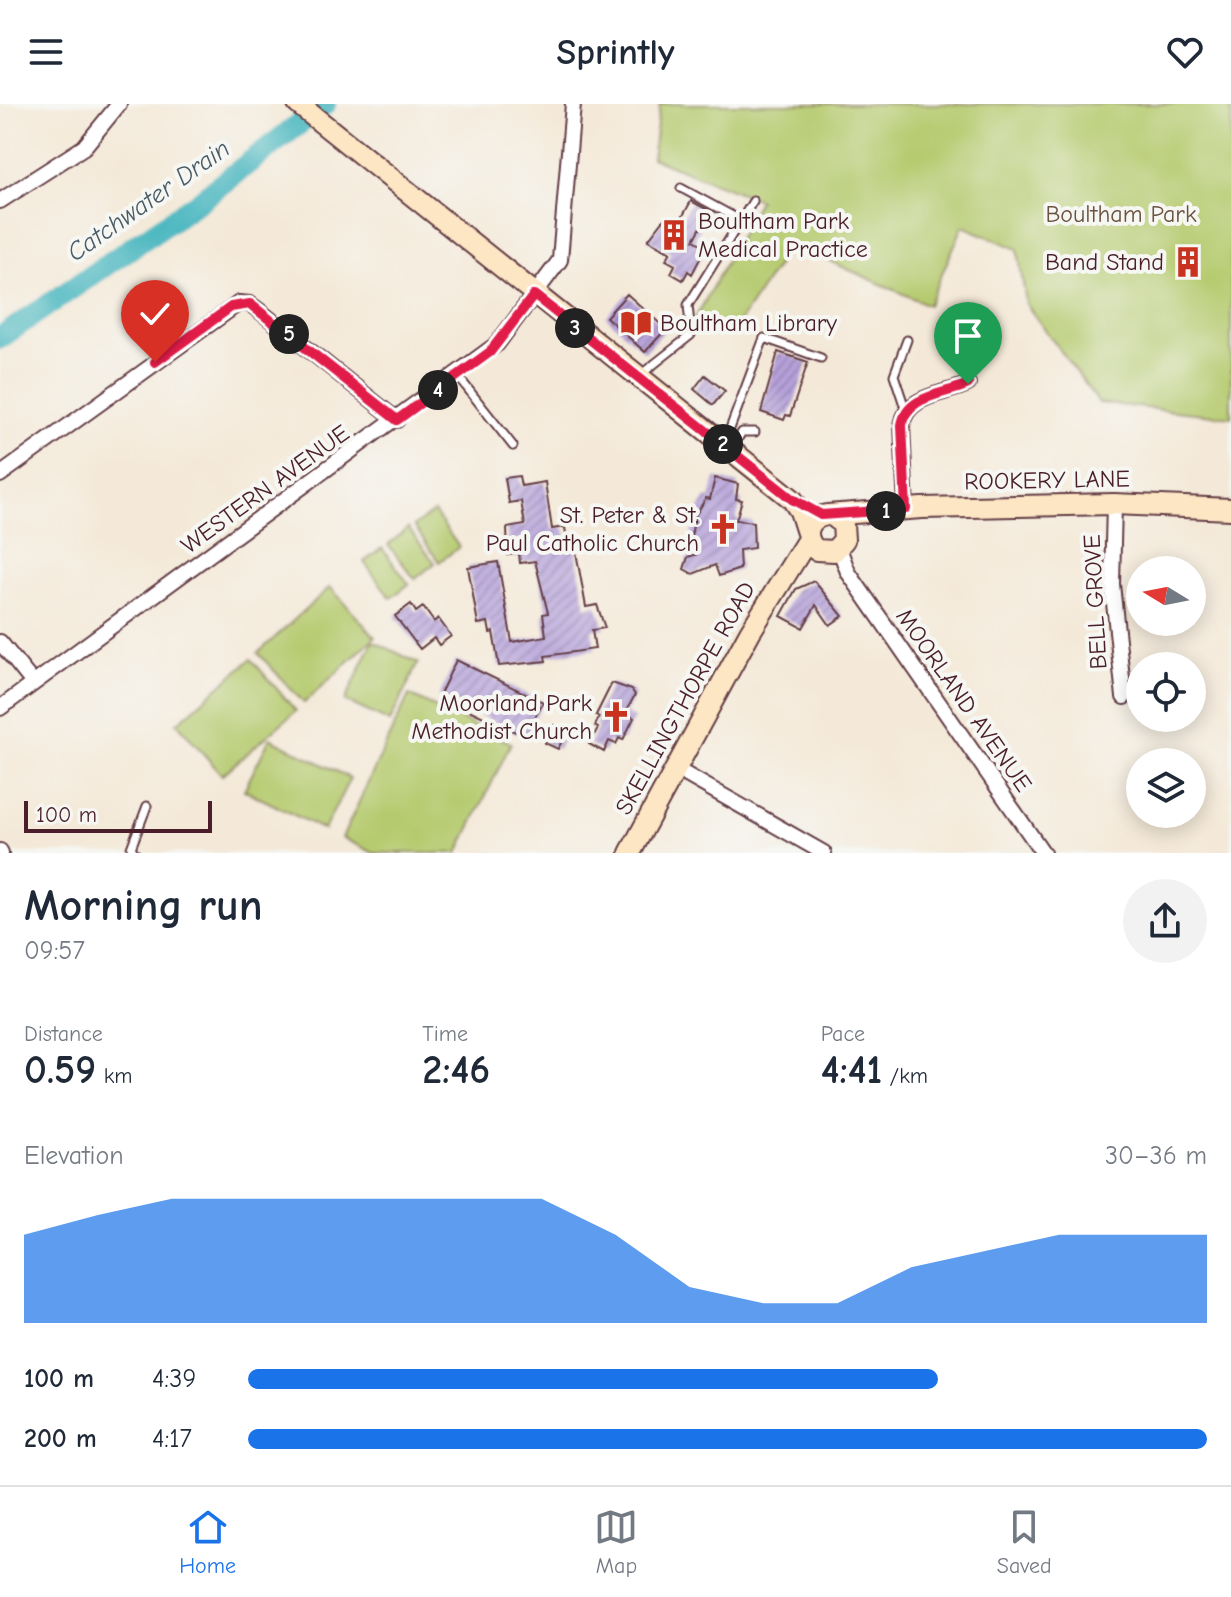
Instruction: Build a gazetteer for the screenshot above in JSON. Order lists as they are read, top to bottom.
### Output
{
  "streets": {
    "street": [
      "ROOKERY LANE",
      "WESTERN AVENUE",
      "BELL GROVE",
      "SKELLINGTHORPE ROAD",
      "MOORLAND AVENUE"
    ]
  },
  "crossings": [
    ["ROOKERY LANE", "BELL GROVE"],
    ["SKELLINGTHORPE ROAD", "MOORLAND AVENUE"]
  ],
  "water": ["Catchwater Drain"],
  "parks": ["Boultham Park"],
  "places": {
    "building": ["Boultham Park Medical Practice", "Band Stand"],
    "library": ["Boultham Library"],
    "church": ["St. Peter & St. Paul Catholic Church", "Moorland Park Methodist Church"]
  },
  "scale_bar": "100 m",
  "north": "left",
  "page": {
    "header": "Sprintly",
    "pins": [
      "3",
      "5",
      "4",
      "2",
      "1"
    ],
    "scale": "100 m",
    "heading": ["Morning run", "09:57"],
    "stats": [
      ["Distance", "0.59 km"],
      ["Time", "2:46"],
      ["Pace", "4:41 /km"]
    ],
    "chart": ["Elevation", "30–36 m"],
    "list": [
      {
        "name": "100 m",
        "note": "4:39"
      },
      {
        "name": "200 m",
        "note": "4:17"
      }
    ],
    "tabs": ["Home", "Map", "Saved"]
  }
}
